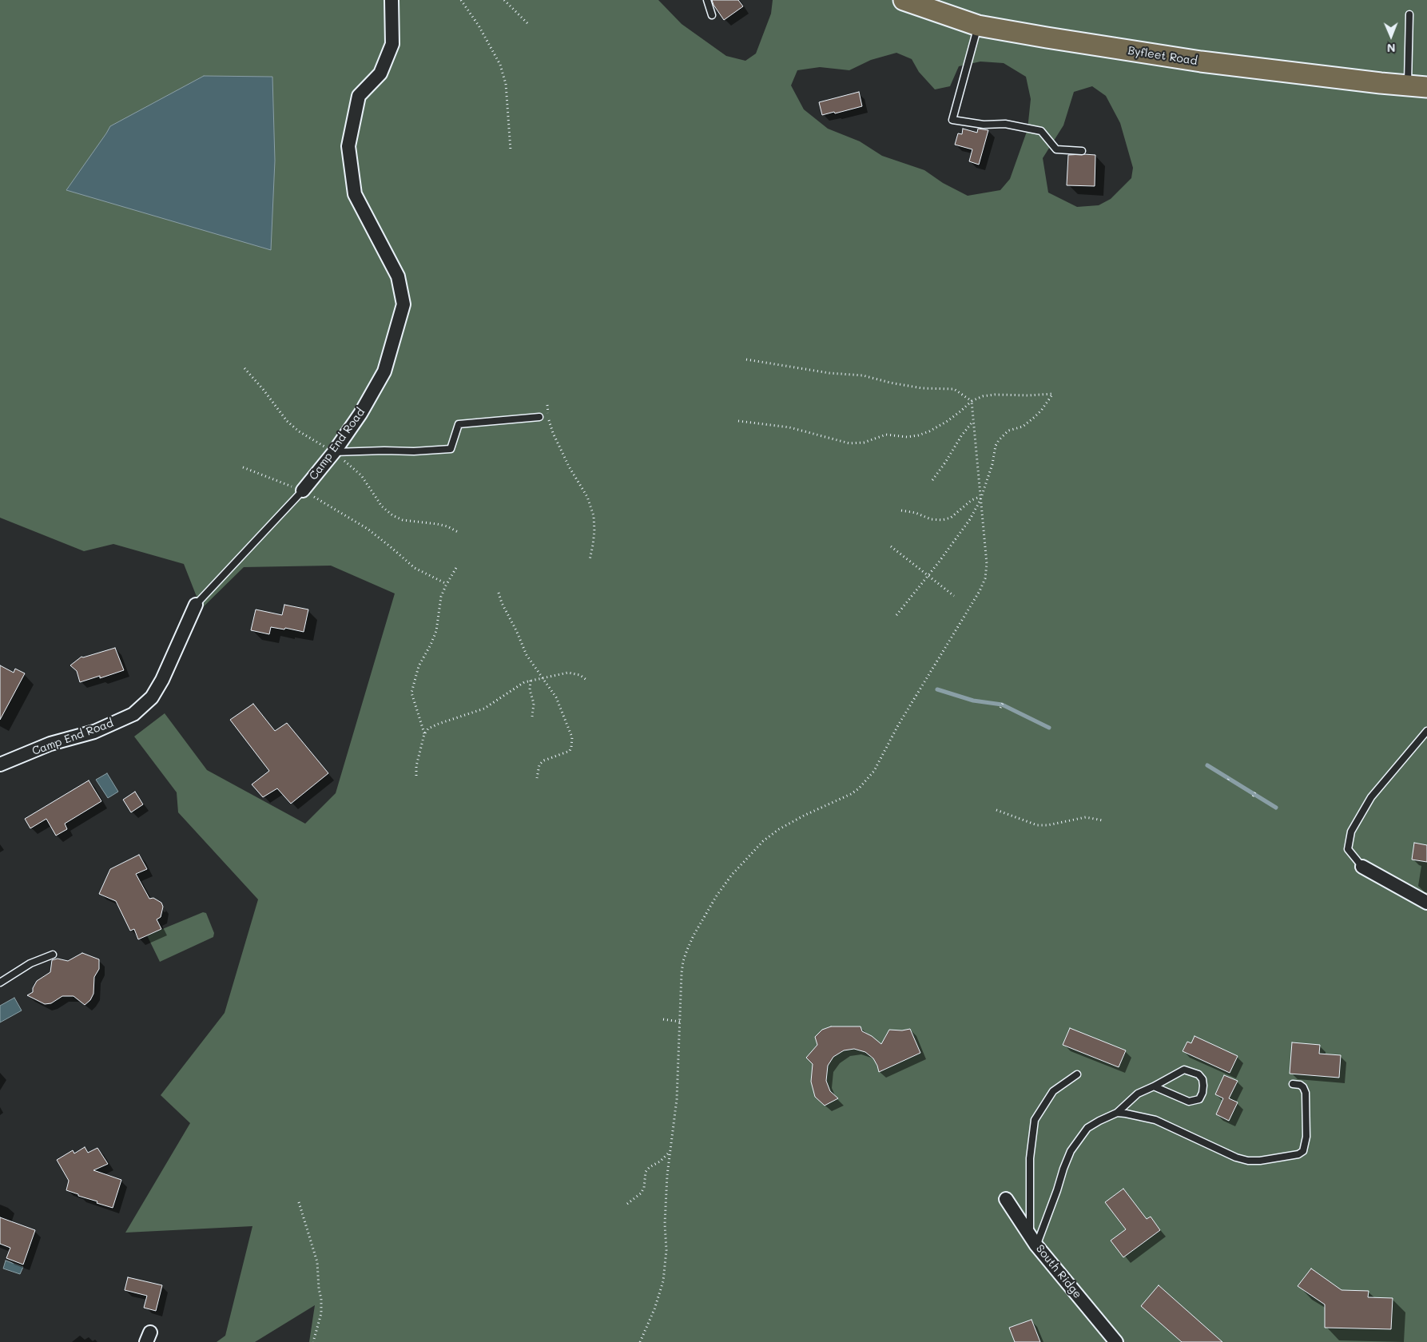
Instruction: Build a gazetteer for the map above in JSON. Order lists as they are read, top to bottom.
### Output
{
  "streets": {
    "main road": ["Byfleet Road"],
    "street": ["Camp End Road", "South Ridge"]
  },
  "north": "bottom"
}
